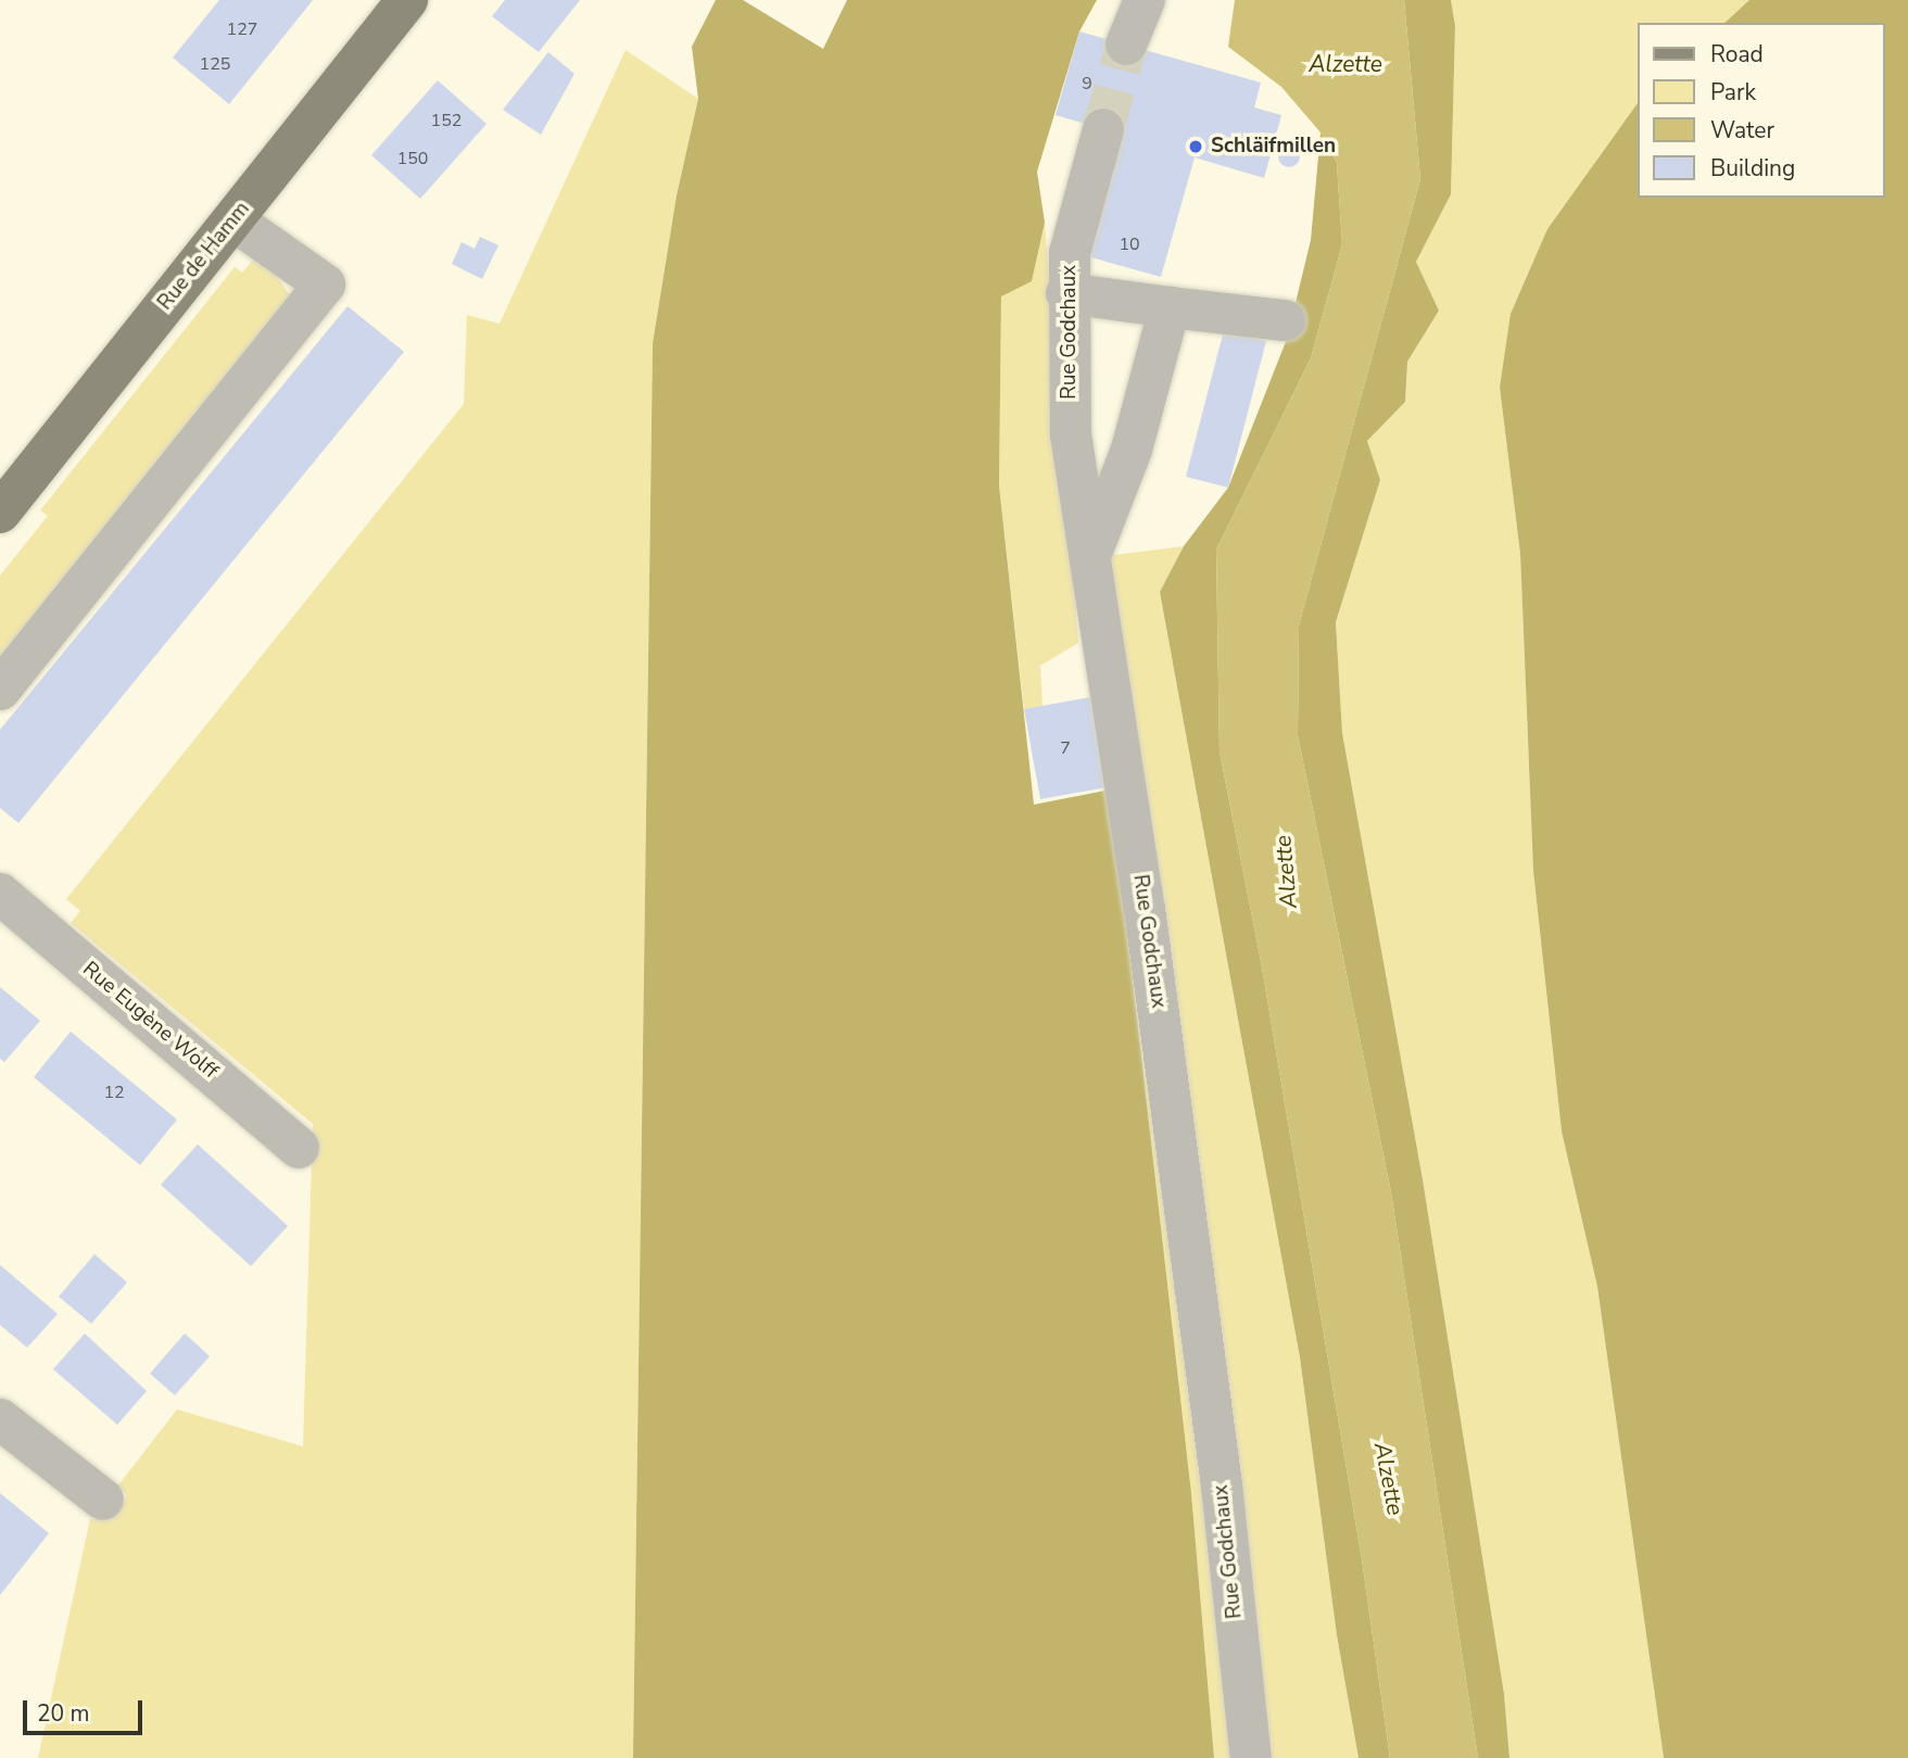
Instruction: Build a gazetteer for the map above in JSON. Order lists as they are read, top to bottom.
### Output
{
  "streets": {
    "main road": ["Rue de Hamm"],
    "street": ["Rue Godchaux", "Rue Eugène Wolff"]
  },
  "water": ["Alzette"],
  "places": ["Schläifmillen"],
  "house_numbers": [
    "127",
    "125",
    "9",
    "152",
    "150",
    "10",
    "7",
    "12"
  ],
  "legend": [
    "Road",
    "Park",
    "Water",
    "Building"
  ],
  "scale_bar": "20 m"
}
